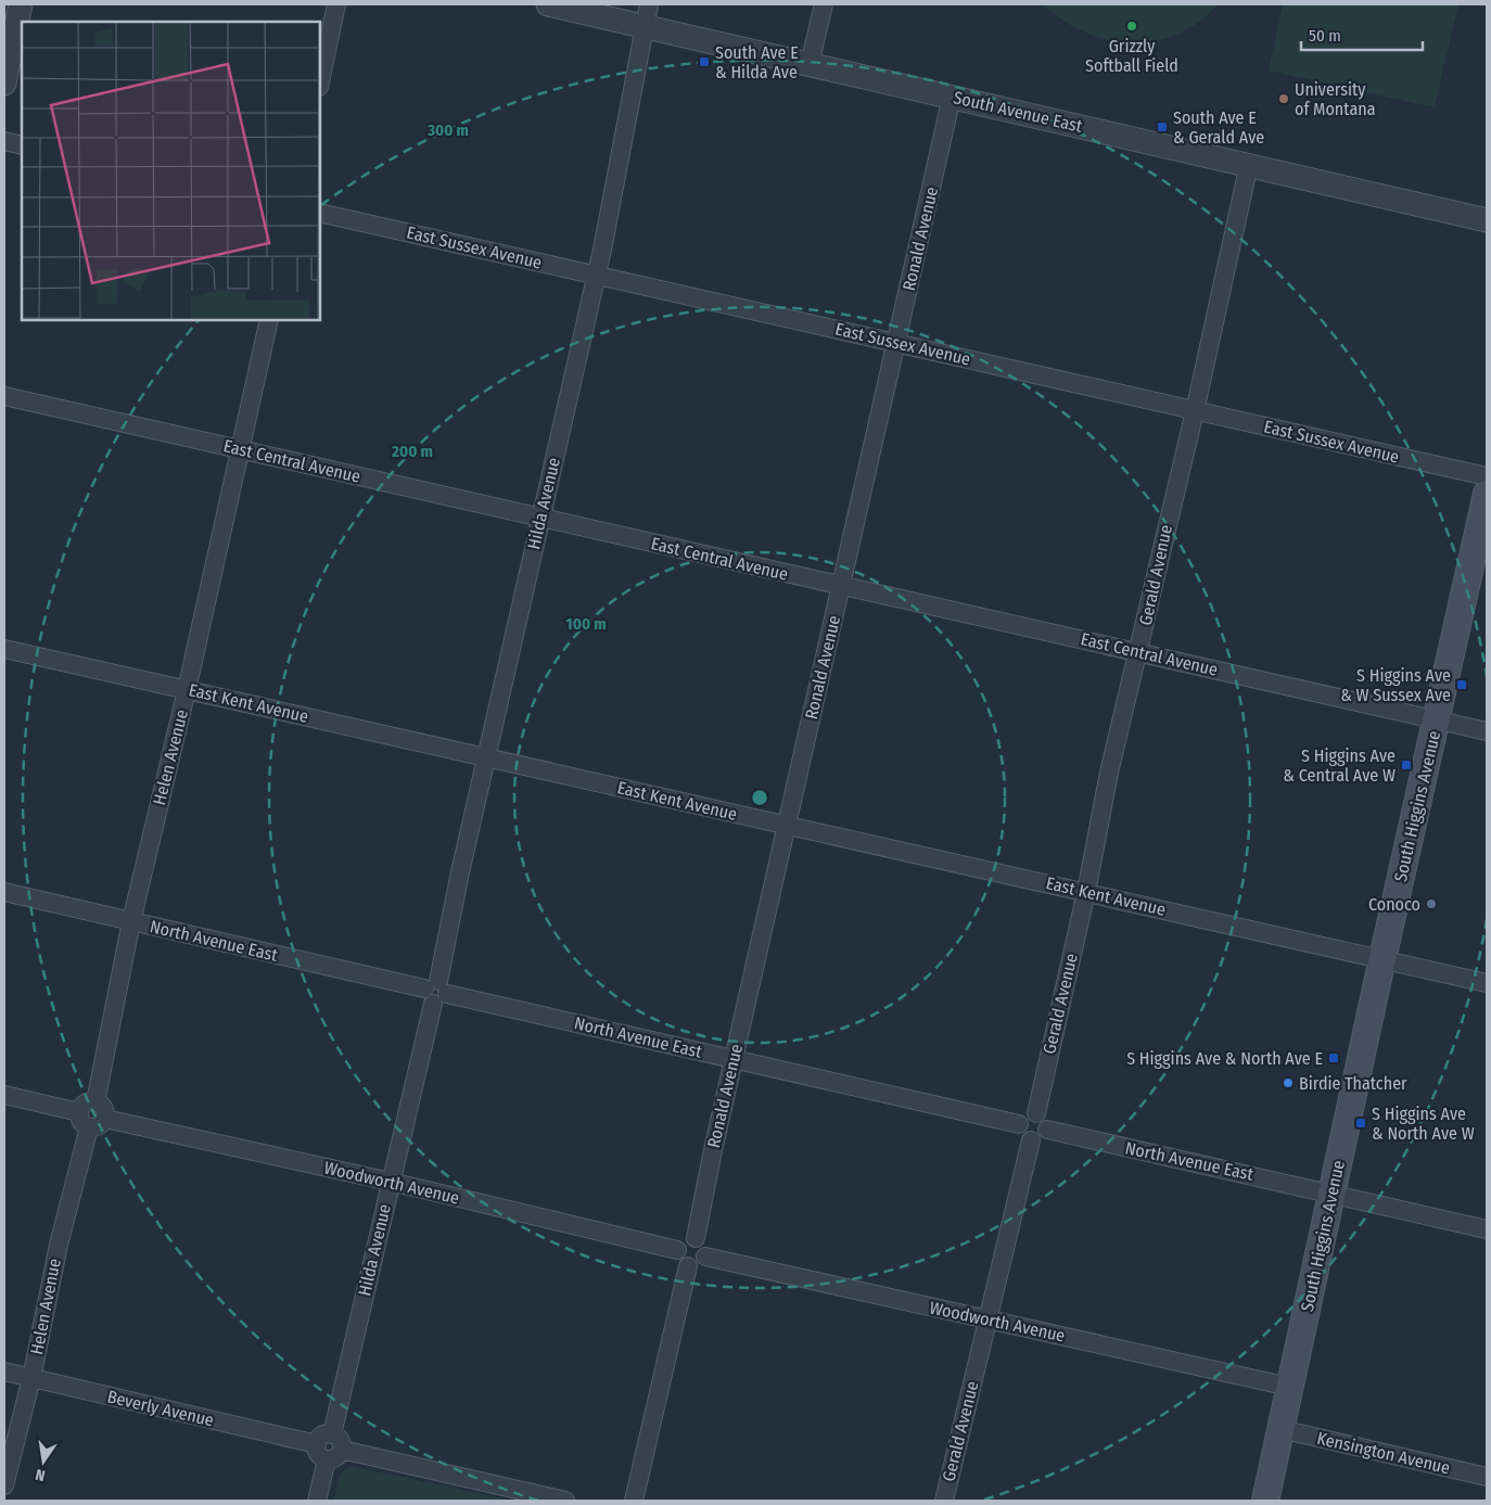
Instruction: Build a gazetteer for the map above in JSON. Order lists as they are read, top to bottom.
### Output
{
  "streets": {
    "main road": ["South Higgins Avenue"],
    "street": [
      "South Avenue East",
      "Ronald Avenue",
      "East Sussex Avenue",
      "East Central Avenue",
      "Hilda Avenue",
      "Gerald Avenue",
      "East Kent Avenue",
      "Helen Avenue",
      "North Avenue East",
      "Woodworth Avenue",
      "Beverly Avenue",
      "Kensington Avenue"
    ]
  },
  "crossings": [
    ["South Avenue East", "Ronald Avenue"],
    ["South Avenue East", "Hilda Avenue"],
    ["South Avenue East", "Gerald Avenue"],
    ["Ronald Avenue", "East Sussex Avenue"],
    ["Ronald Avenue", "East Central Avenue"],
    ["Ronald Avenue", "East Kent Avenue"],
    ["Ronald Avenue", "North Avenue East"],
    ["Ronald Avenue", "Woodworth Avenue"],
    ["East Sussex Avenue", "Hilda Avenue"],
    ["East Sussex Avenue", "Gerald Avenue"],
    ["East Central Avenue", "Hilda Avenue"],
    ["East Central Avenue", "Gerald Avenue"],
    ["East Central Avenue", "Helen Avenue"],
    ["East Central Avenue", "South Higgins Avenue"],
    ["Hilda Avenue", "East Kent Avenue"],
    ["Hilda Avenue", "North Avenue East"],
    ["Hilda Avenue", "Woodworth Avenue"],
    ["Hilda Avenue", "Beverly Avenue"],
    ["Gerald Avenue", "East Kent Avenue"],
    ["Gerald Avenue", "North Avenue East"],
    ["Gerald Avenue", "Woodworth Avenue"],
    ["East Kent Avenue", "Helen Avenue"],
    ["East Kent Avenue", "South Higgins Avenue"],
    ["Helen Avenue", "North Avenue East"],
    ["Helen Avenue", "Woodworth Avenue"],
    ["Helen Avenue", "Beverly Avenue"],
    ["South Higgins Avenue", "North Avenue East"],
    ["South Higgins Avenue", "Woodworth Avenue"],
    ["South Higgins Avenue", "Kensington Avenue"]
  ],
  "places": {
    "other": [
      "Grizzly Softball Field",
      "University of Montana",
      "Conoco",
      "Birdie Thatcher"
    ],
    "transit": [
      "South Ave E & Hilda Ave",
      "South Ave E & Gerald Ave",
      "S Higgins Ave & W Sussex Ave",
      "S Higgins Ave & Central Ave W",
      "S Higgins Ave & North Ave E",
      "S Higgins Ave & North Ave W"
    ]
  },
  "scale_bar": "50 m",
  "north": "bottom",
  "rings": ["300 m", "200 m", "100 m"]
}
